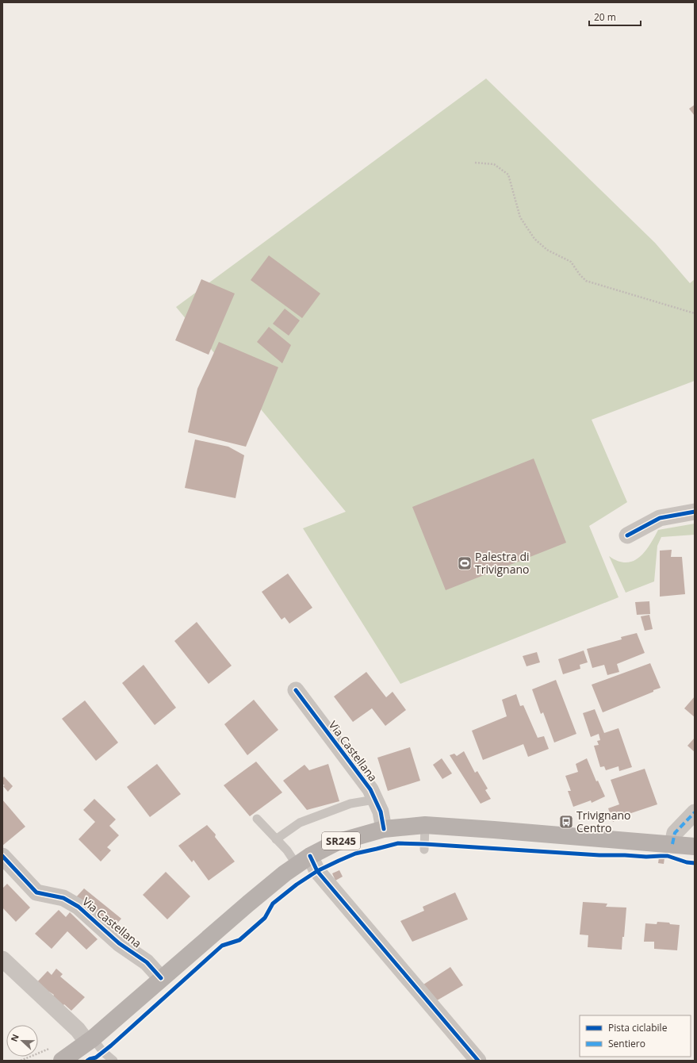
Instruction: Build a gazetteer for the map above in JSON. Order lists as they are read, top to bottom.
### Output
{
  "streets": {
    "main road": ["SR245"],
    "street": ["Via Castellana"]
  },
  "crossings": [
    ["Via Castellana", "SR245"]
  ],
  "places": {
    "sports": ["Palestra di Trivignano"],
    "bus stop": ["Trivignano Centro"]
  },
  "legend": ["Pista ciclabile", "Sentiero"],
  "scale_bar": "20 m",
  "north": "left"
}
